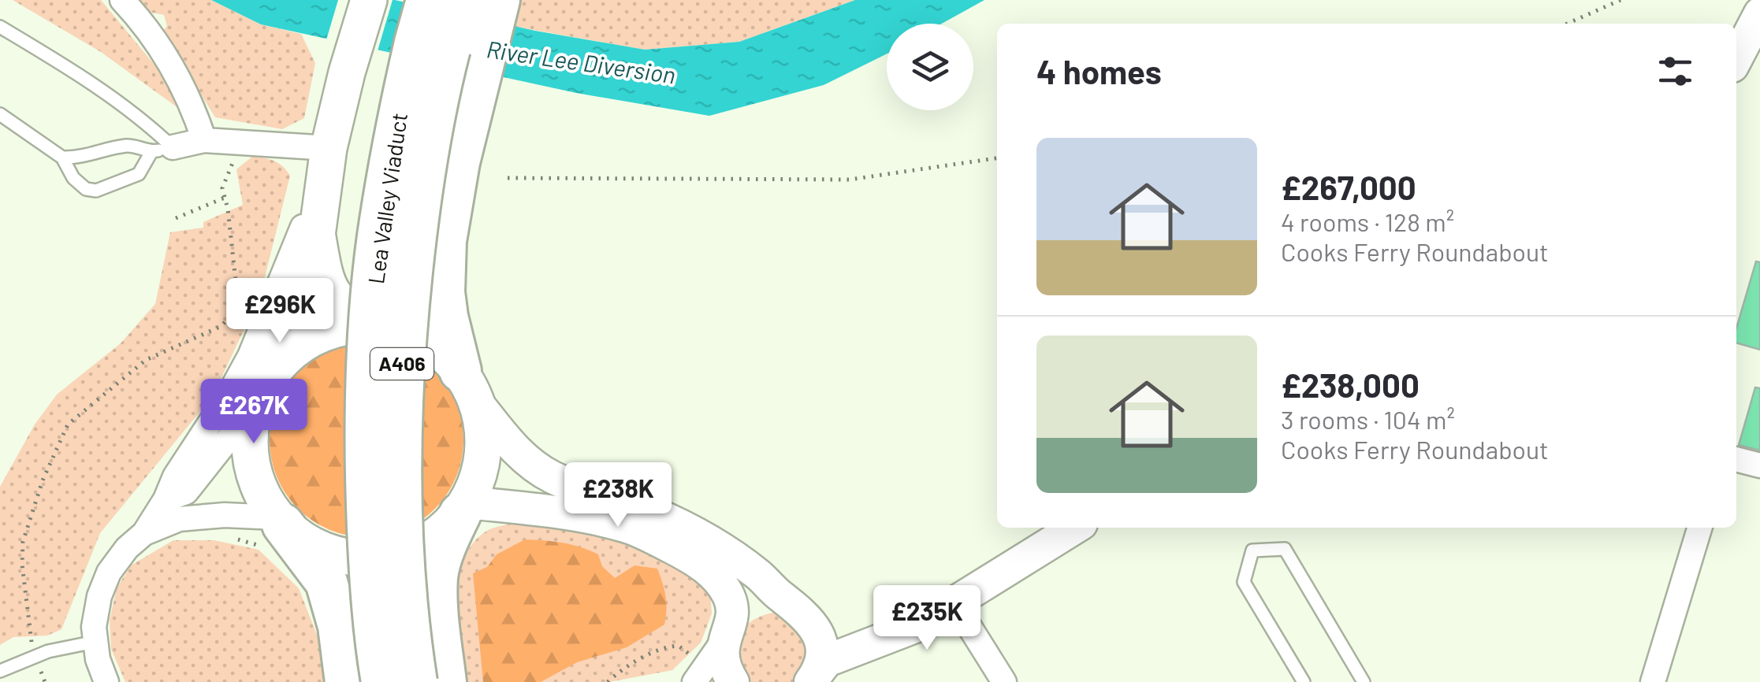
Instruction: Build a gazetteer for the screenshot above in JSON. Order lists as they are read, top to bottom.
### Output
{
  "streets": {
    "highway": ["Lea Valley Viaduct", "A406"]
  },
  "water": ["River Lee Diversion"],
  "page": {
    "heading": "4 homes",
    "list": [
      {
        "name": "£267,000",
        "note": "4 rooms · 128 m² · Cooks Ferry Roundabout"
      },
      {
        "name": "£238,000",
        "note": "3 rooms · 104 m² · Cooks Ferry Roundabout"
      }
    ],
    "price": [
      "£296K",
      "£267K",
      "£238K",
      "£235K"
    ]
  }
}
